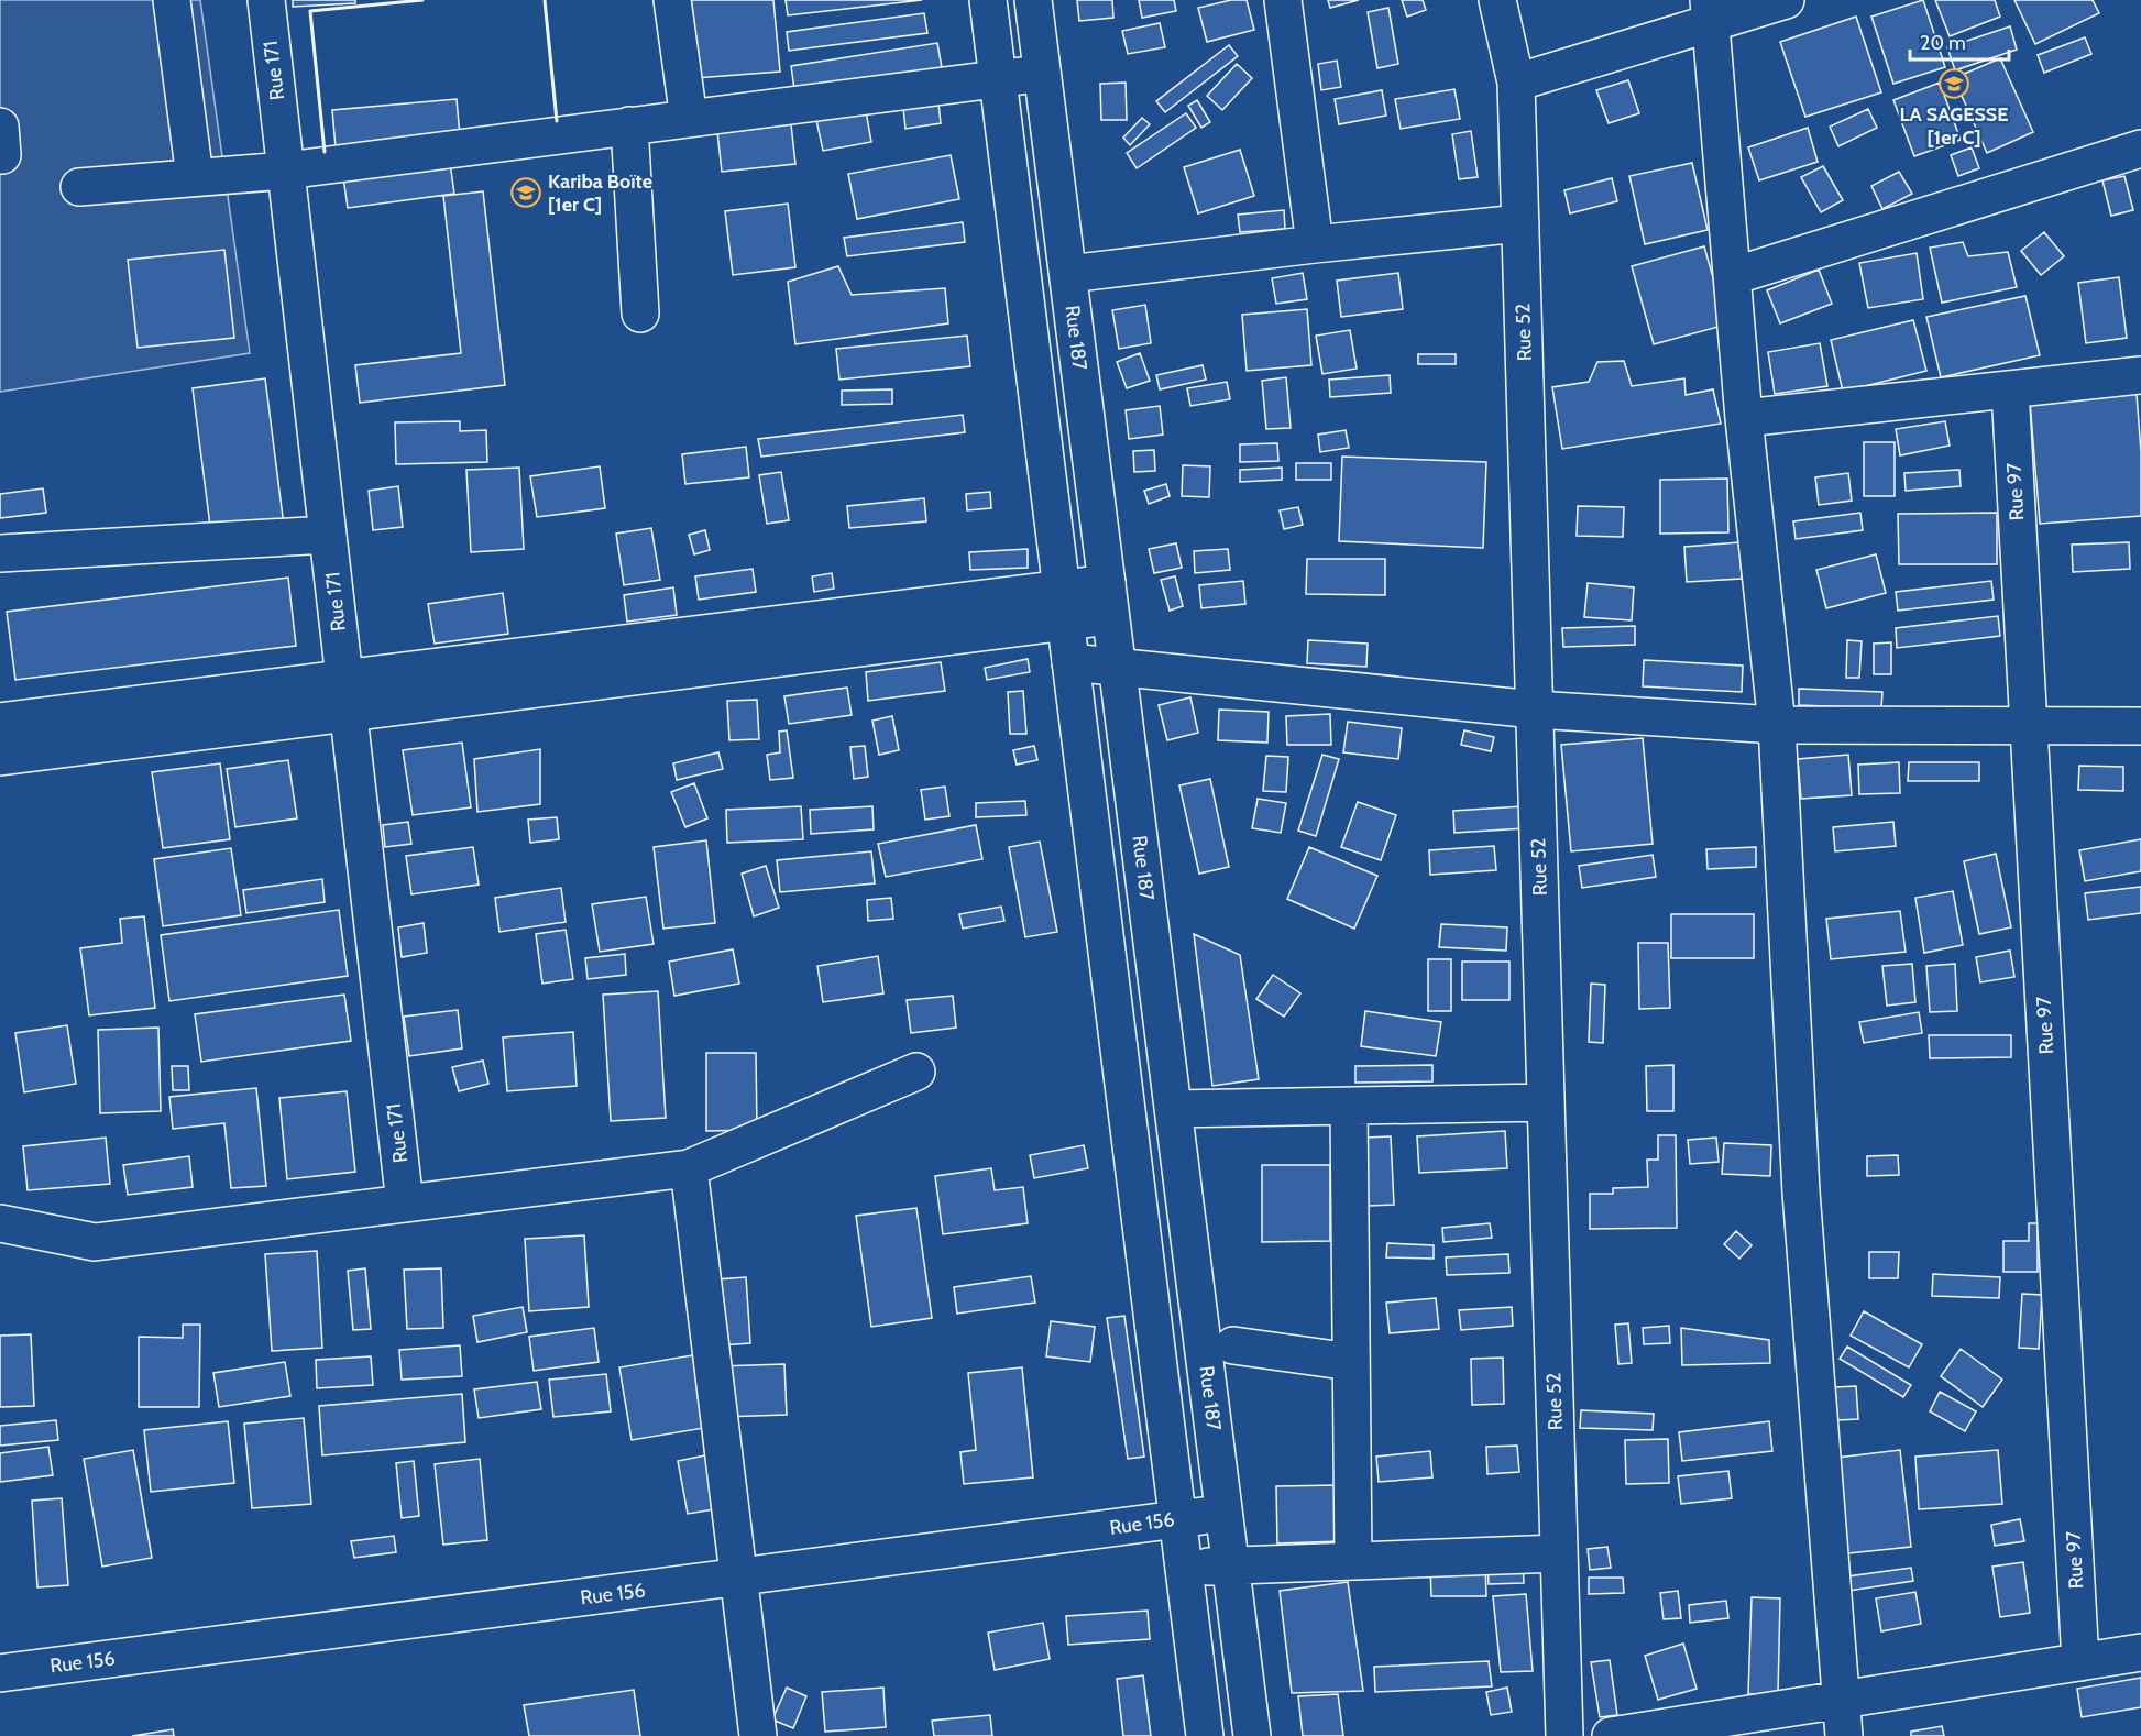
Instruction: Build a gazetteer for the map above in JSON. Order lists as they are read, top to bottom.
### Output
{
  "streets": {
    "street": [
      "Rue 171",
      "Rue 52",
      "Rue 187",
      "Rue 97",
      "Rue 156"
    ]
  },
  "crossings": [
    ["Rue 187", "Rue 156"]
  ],
  "places": {
    "school or university": ["LA SAGESSE [1er C]", "Kariba Boïte [1er C]"]
  },
  "scale_bar": "20 m"
}
